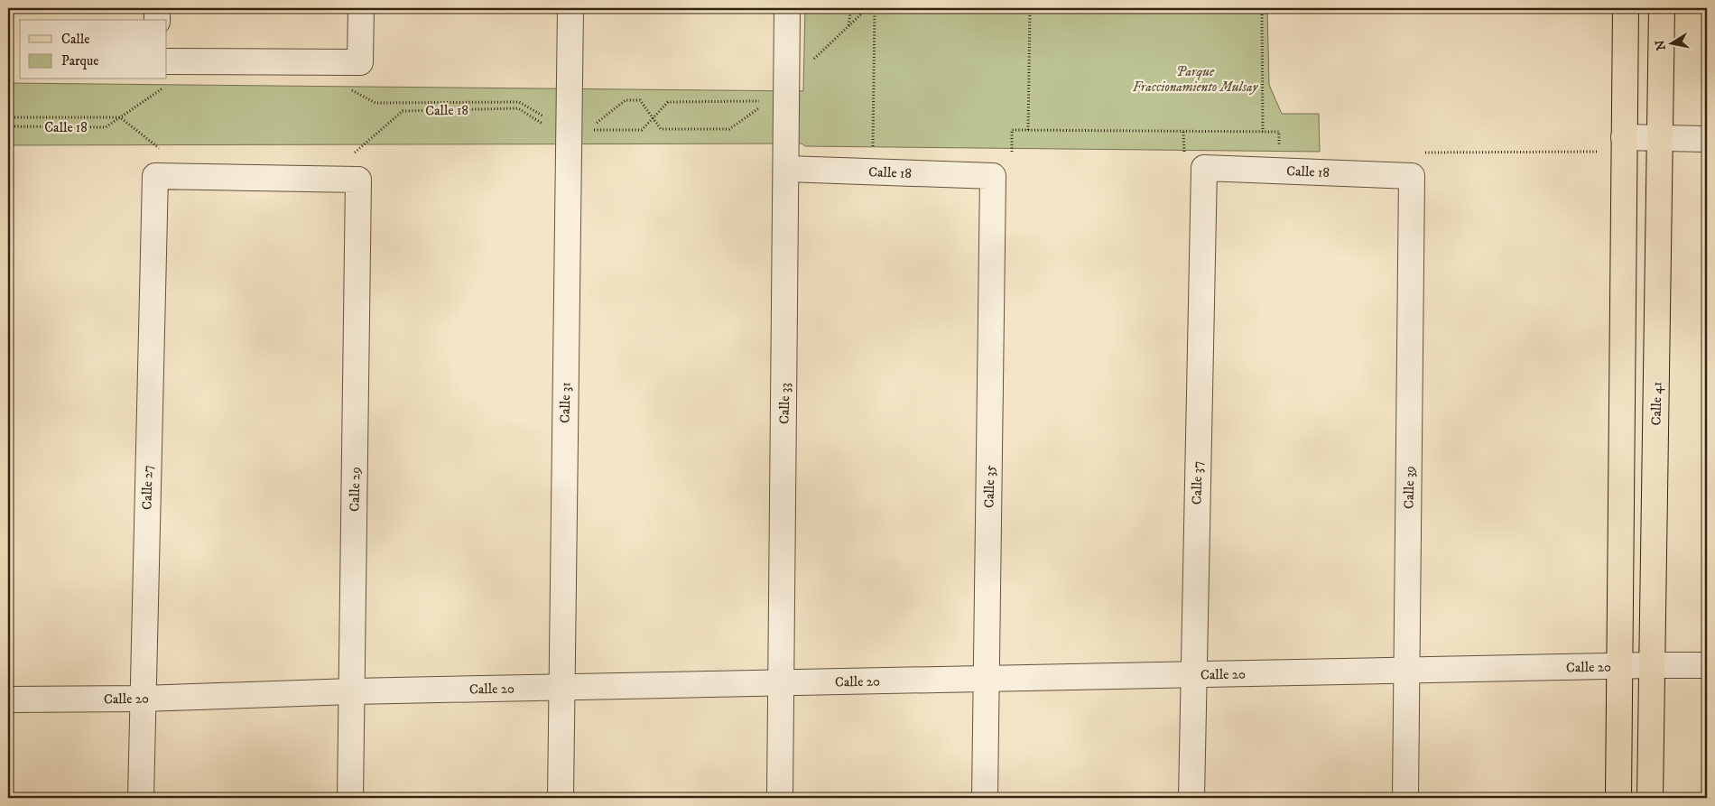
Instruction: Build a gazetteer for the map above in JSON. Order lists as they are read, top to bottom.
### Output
{
  "streets": {
    "main road": ["Calle 41"],
    "street": [
      "Calle 18",
      "Calle 31",
      "Calle 33",
      "Calle 37",
      "Calle 35",
      "Calle 27",
      "Calle 39",
      "Calle 29",
      "Calle 20"
    ]
  },
  "crossings": [
    ["Calle 18", "Calle 33"],
    ["Calle 18", "Calle 37"],
    ["Calle 18", "Calle 35"],
    ["Calle 18", "Calle 39"],
    ["Calle 31", "Calle 20"],
    ["Calle 33", "Calle 20"],
    ["Calle 41", "Calle 20"],
    ["Calle 37", "Calle 20"],
    ["Calle 35", "Calle 20"],
    ["Calle 27", "Calle 29"],
    ["Calle 27", "Calle 20"],
    ["Calle 39", "Calle 20"],
    ["Calle 29", "Calle 20"]
  ],
  "parks": ["Parque Fraccionamiento Mulsay"],
  "legend": ["Calle", "Parque"],
  "north": "left"
}
